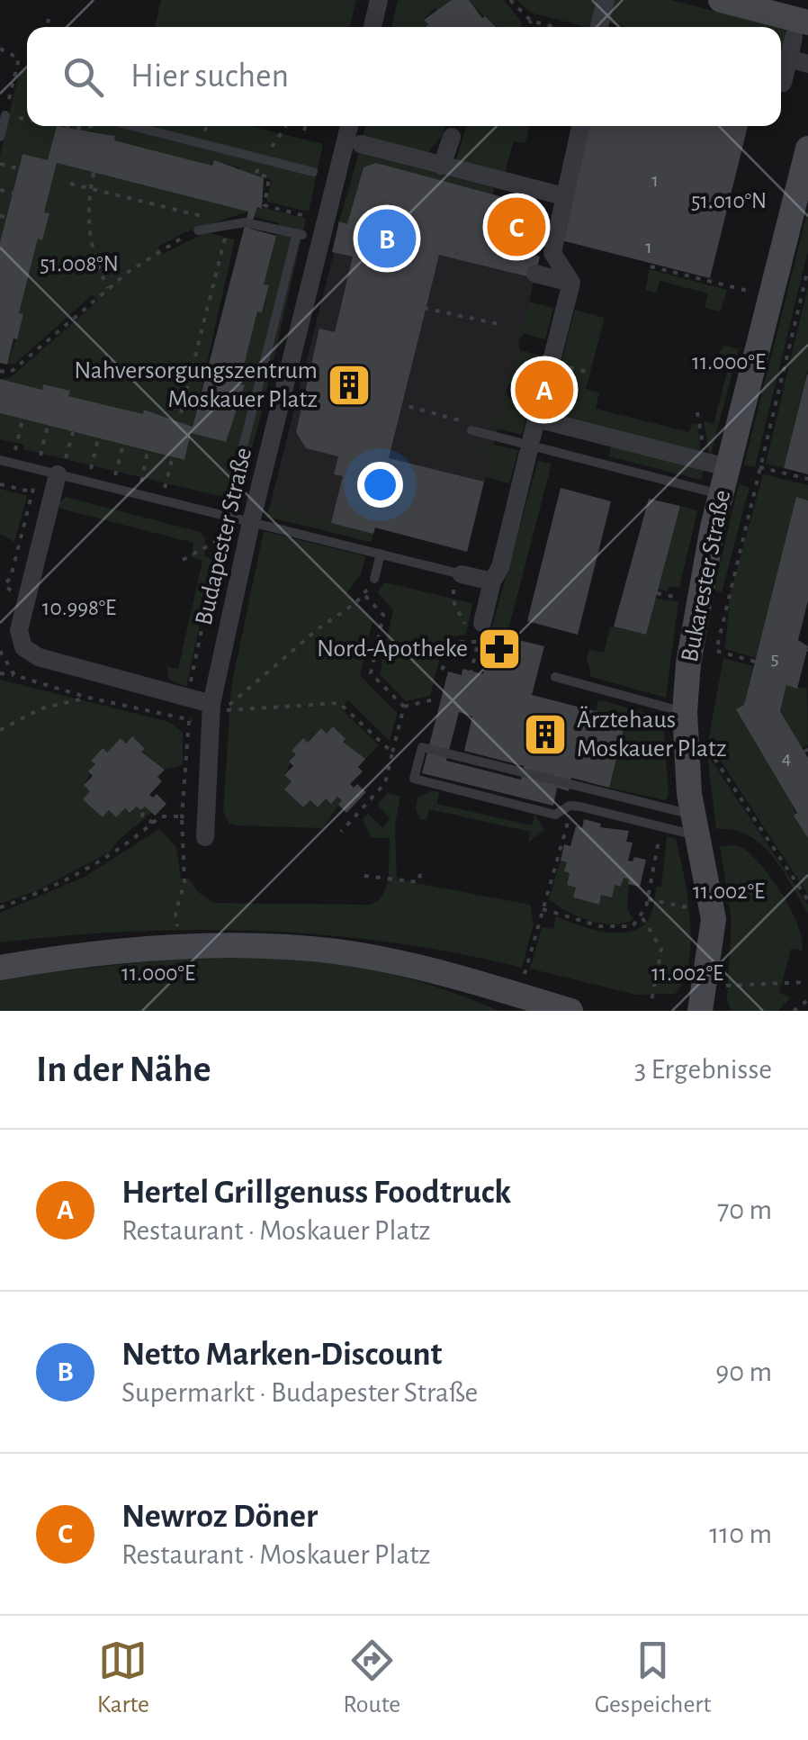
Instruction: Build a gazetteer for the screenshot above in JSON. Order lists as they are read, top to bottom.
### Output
{
  "streets": {
    "street": ["Budapester Straße", "Bukarester Straße"]
  },
  "places": {
    "building": ["Nahversorgungszentrum Moskauer Platz", "Ärztehaus Moskauer Platz"],
    "pharmacy": ["Nord-Apotheke"]
  },
  "house_numbers": [
    "1",
    "1",
    "5",
    "4"
  ],
  "page": {
    "search": "Hier suchen",
    "pins": ["C", "B", "A"],
    "heading": ["In der Nähe", "3 Ergebnisse"],
    "list": [
      {
        "mark": "A",
        "name": "Hertel Grillgenuss Foodtruck",
        "note": "Restaurant · Moskauer Platz",
        "value": "70 m"
      },
      {
        "mark": "B",
        "name": "Netto Marken-Discount",
        "note": "Supermarkt · Budapester Straße",
        "value": "90 m"
      },
      {
        "mark": "C",
        "name": "Newroz Döner",
        "note": "Restaurant · Moskauer Platz",
        "value": "110 m"
      }
    ],
    "nav": ["Karte", "Route", "Gespeichert"]
  },
  "coordinates": [
    "51.010°N",
    "51.008°N",
    "11.000°E",
    "10.998°E",
    "11.002°E"
  ]
}
